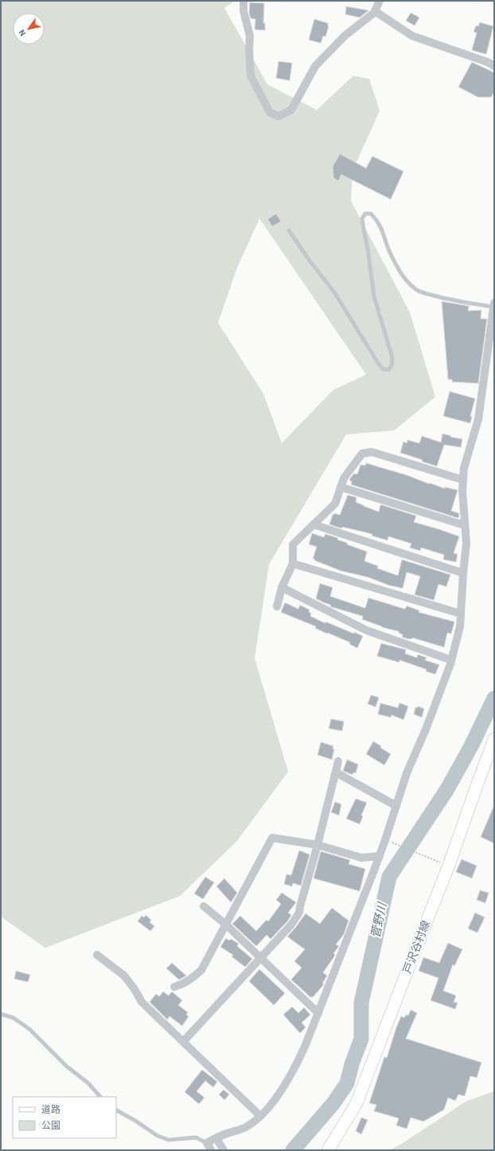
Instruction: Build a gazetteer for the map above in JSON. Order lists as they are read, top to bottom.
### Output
{
  "streets": {
    "main road": ["戸沢谷村線"]
  },
  "water": ["菅野川"],
  "legend": ["道路", "公園"],
  "north": "bottom left"
}
